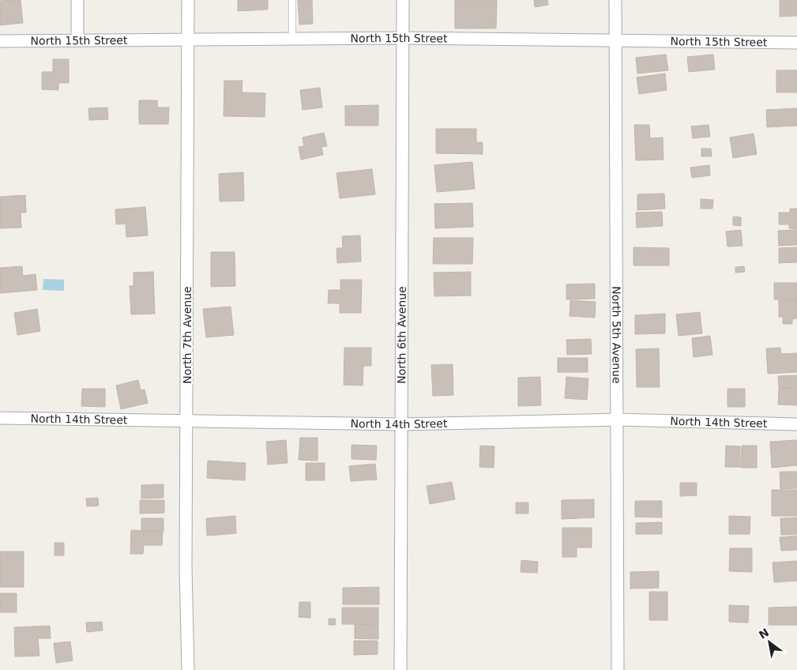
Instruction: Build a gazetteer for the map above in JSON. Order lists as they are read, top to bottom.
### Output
{
  "streets": {
    "street": [
      "North 15th Street",
      "North 7th Avenue",
      "North 6th Avenue",
      "North 5th Avenue",
      "North 14th Street"
    ]
  },
  "crossings": [
    ["North 15th Street", "North 7th Avenue"],
    ["North 15th Street", "North 6th Avenue"],
    ["North 15th Street", "North 5th Avenue"],
    ["North 7th Avenue", "North 14th Street"],
    ["North 6th Avenue", "North 14th Street"],
    ["North 5th Avenue", "North 14th Street"]
  ],
  "north": "top left"
}
